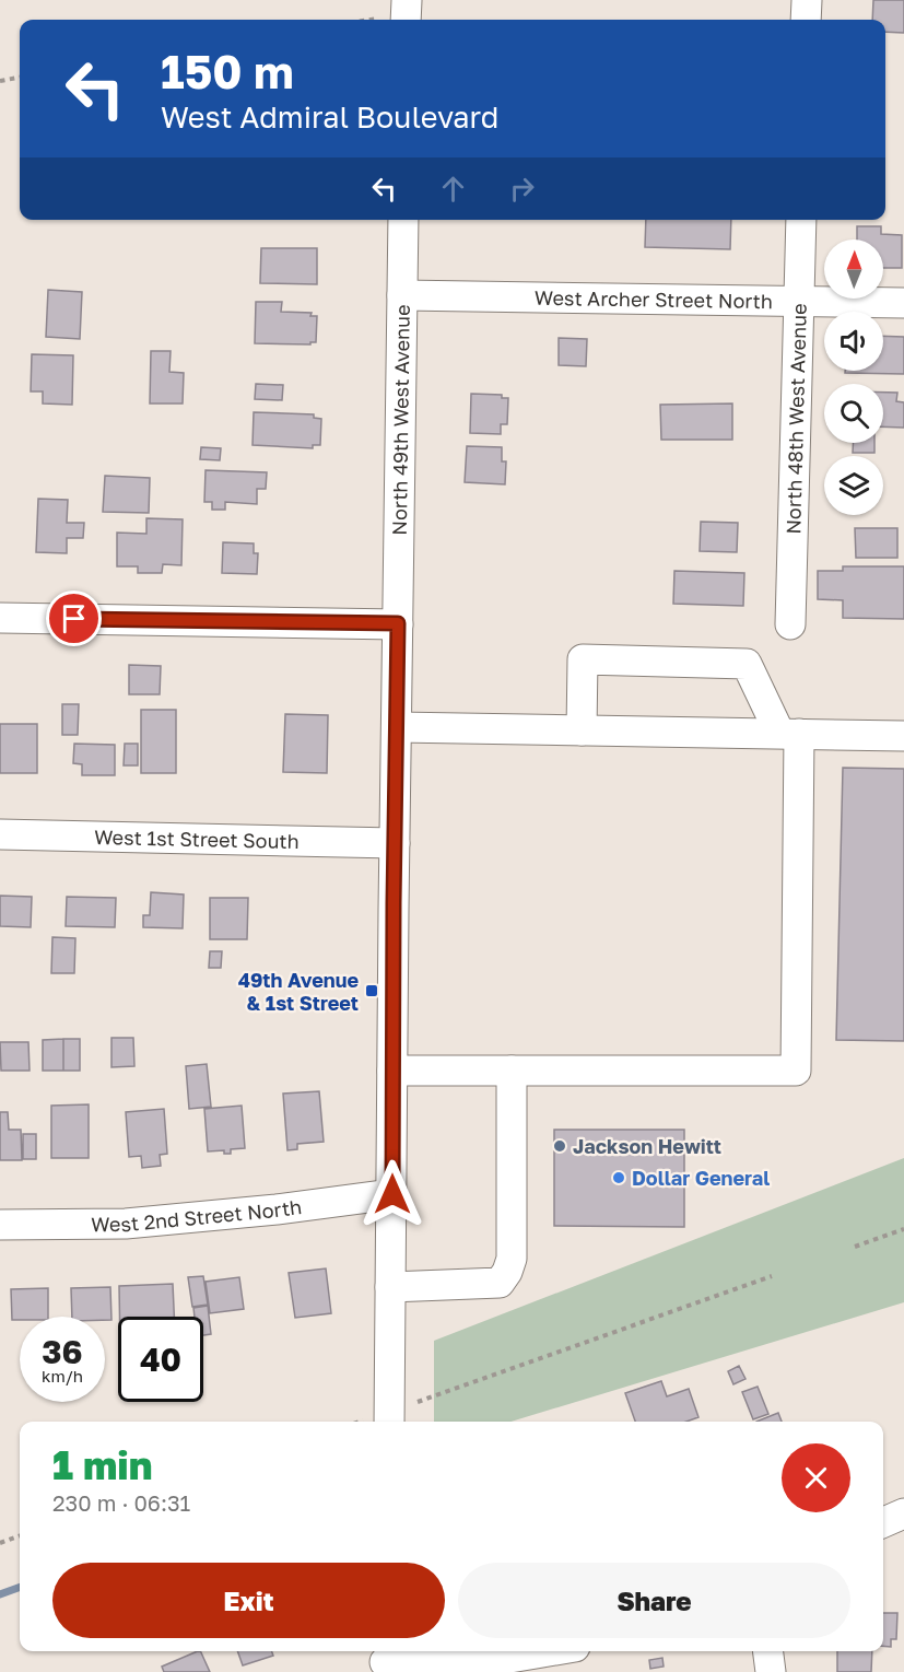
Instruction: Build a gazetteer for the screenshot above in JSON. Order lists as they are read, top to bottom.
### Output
{
  "streets": {
    "street": [
      "West Archer Street North",
      "North 49th West Avenue",
      "North 48th West Avenue",
      "West 1st Street South",
      "West 2nd Street North"
    ]
  },
  "crossings": [
    ["West Archer Street North", "North 49th West Avenue"],
    ["West Archer Street North", "North 48th West Avenue"],
    ["North 49th West Avenue", "West 1st Street South"],
    ["North 49th West Avenue", "West 2nd Street North"]
  ],
  "places": {
    "transit": ["49th Avenue & 1st Street"],
    "other": ["Jackson Hewitt", "Dollar General"]
  },
  "north": "top",
  "page": {
    "turn": ["150 m", "West Admiral Boulevard"],
    "speed": "36 km/h",
    "limit": "40",
    "heading": ["1 min", "230 m · 06:31"],
    "buttons": ["Exit", "Share"]
  }
}
